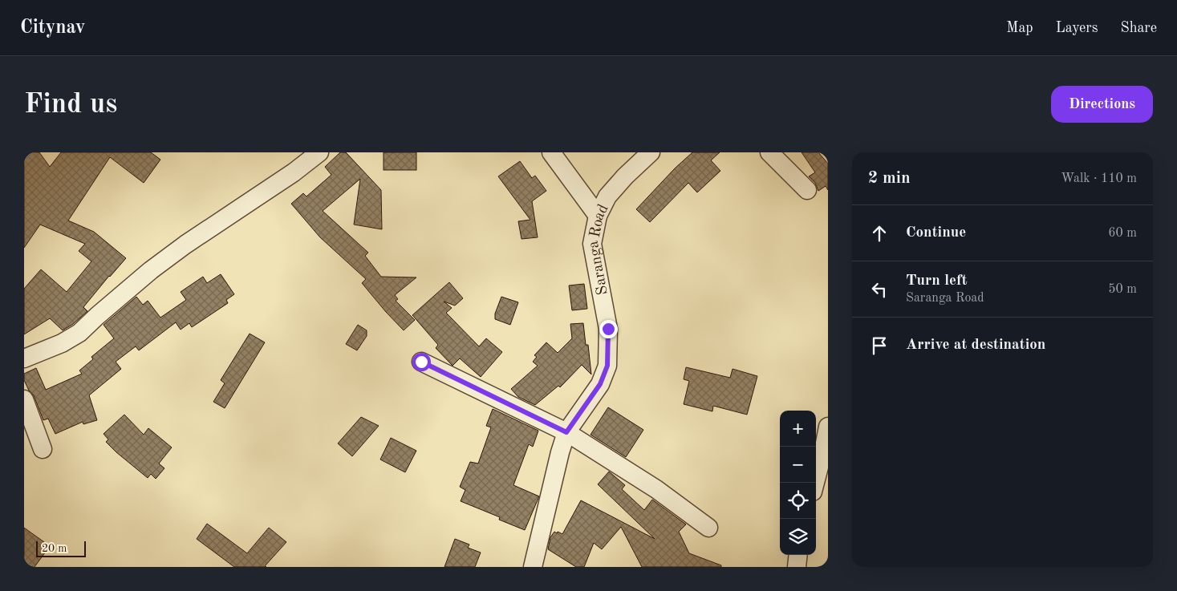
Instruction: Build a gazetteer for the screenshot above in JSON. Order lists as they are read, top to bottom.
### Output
{
  "streets": {
    "street": ["Saranga Road"]
  },
  "scale_bar": "20 m",
  "page": {
    "header": "Citynav",
    "nav": ["Map", "Layers", "Share"],
    "buttons": "Directions",
    "title": "Find us",
    "heading": ["2 min", "Walk · 110 m"],
    "list": [
      ["Continue", "60 m"],
      ["Turn left", "Saranga Road", "50 m"],
      "Arrive at destination"
    ],
    "map_buttons": ["+", "−"],
    "scale": "20 m"
  }
}
